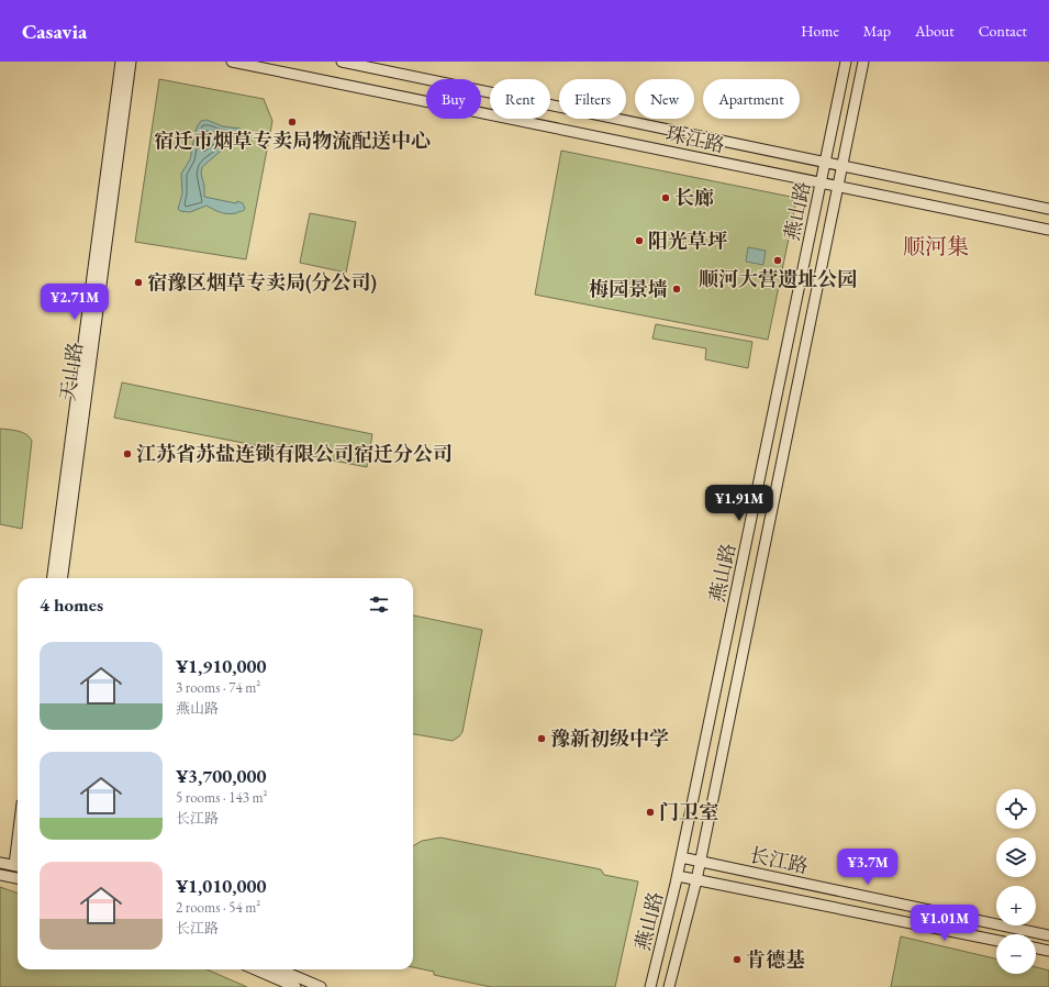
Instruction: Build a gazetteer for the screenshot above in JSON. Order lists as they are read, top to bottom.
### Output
{
  "streets": {
    "street": [
      "珠江路",
      "燕山路",
      "天山路",
      "长江路"
    ]
  },
  "crossings": [
    ["珠江路", "燕山路"],
    ["燕山路", "长江路"]
  ],
  "districts": ["顺河集"],
  "places": [
    "宿迁市烟草专卖局物流配送中心",
    "长廊",
    "阳光草坪",
    "顺河大营遗址公园",
    "宿豫区烟草专卖局(分公司)",
    "梅园景墙",
    "江苏省苏盐连锁有限公司宿迁分公司",
    "豫新初级中学",
    "门卫室",
    "肯德基"
  ],
  "page": {
    "header": "Casavia",
    "nav": [
      "Home",
      "Map",
      "About",
      "Contact"
    ],
    "chip": [
      "Buy",
      "Rent",
      "Filters",
      "New",
      "Apartment"
    ],
    "price": [
      "¥2.71M",
      "¥1.91M",
      "¥3.7M",
      "¥1.01M"
    ],
    "heading": "4 homes",
    "list": [
      {
        "name": "¥1,910,000",
        "note": "3 rooms · 74 m² · 燕山路"
      },
      {
        "name": "¥3,700,000",
        "note": "5 rooms · 143 m² · 长江路"
      },
      {
        "name": "¥1,010,000",
        "note": "2 rooms · 54 m² · 长江路"
      }
    ],
    "map_buttons": ["+", "−"]
  }
}
